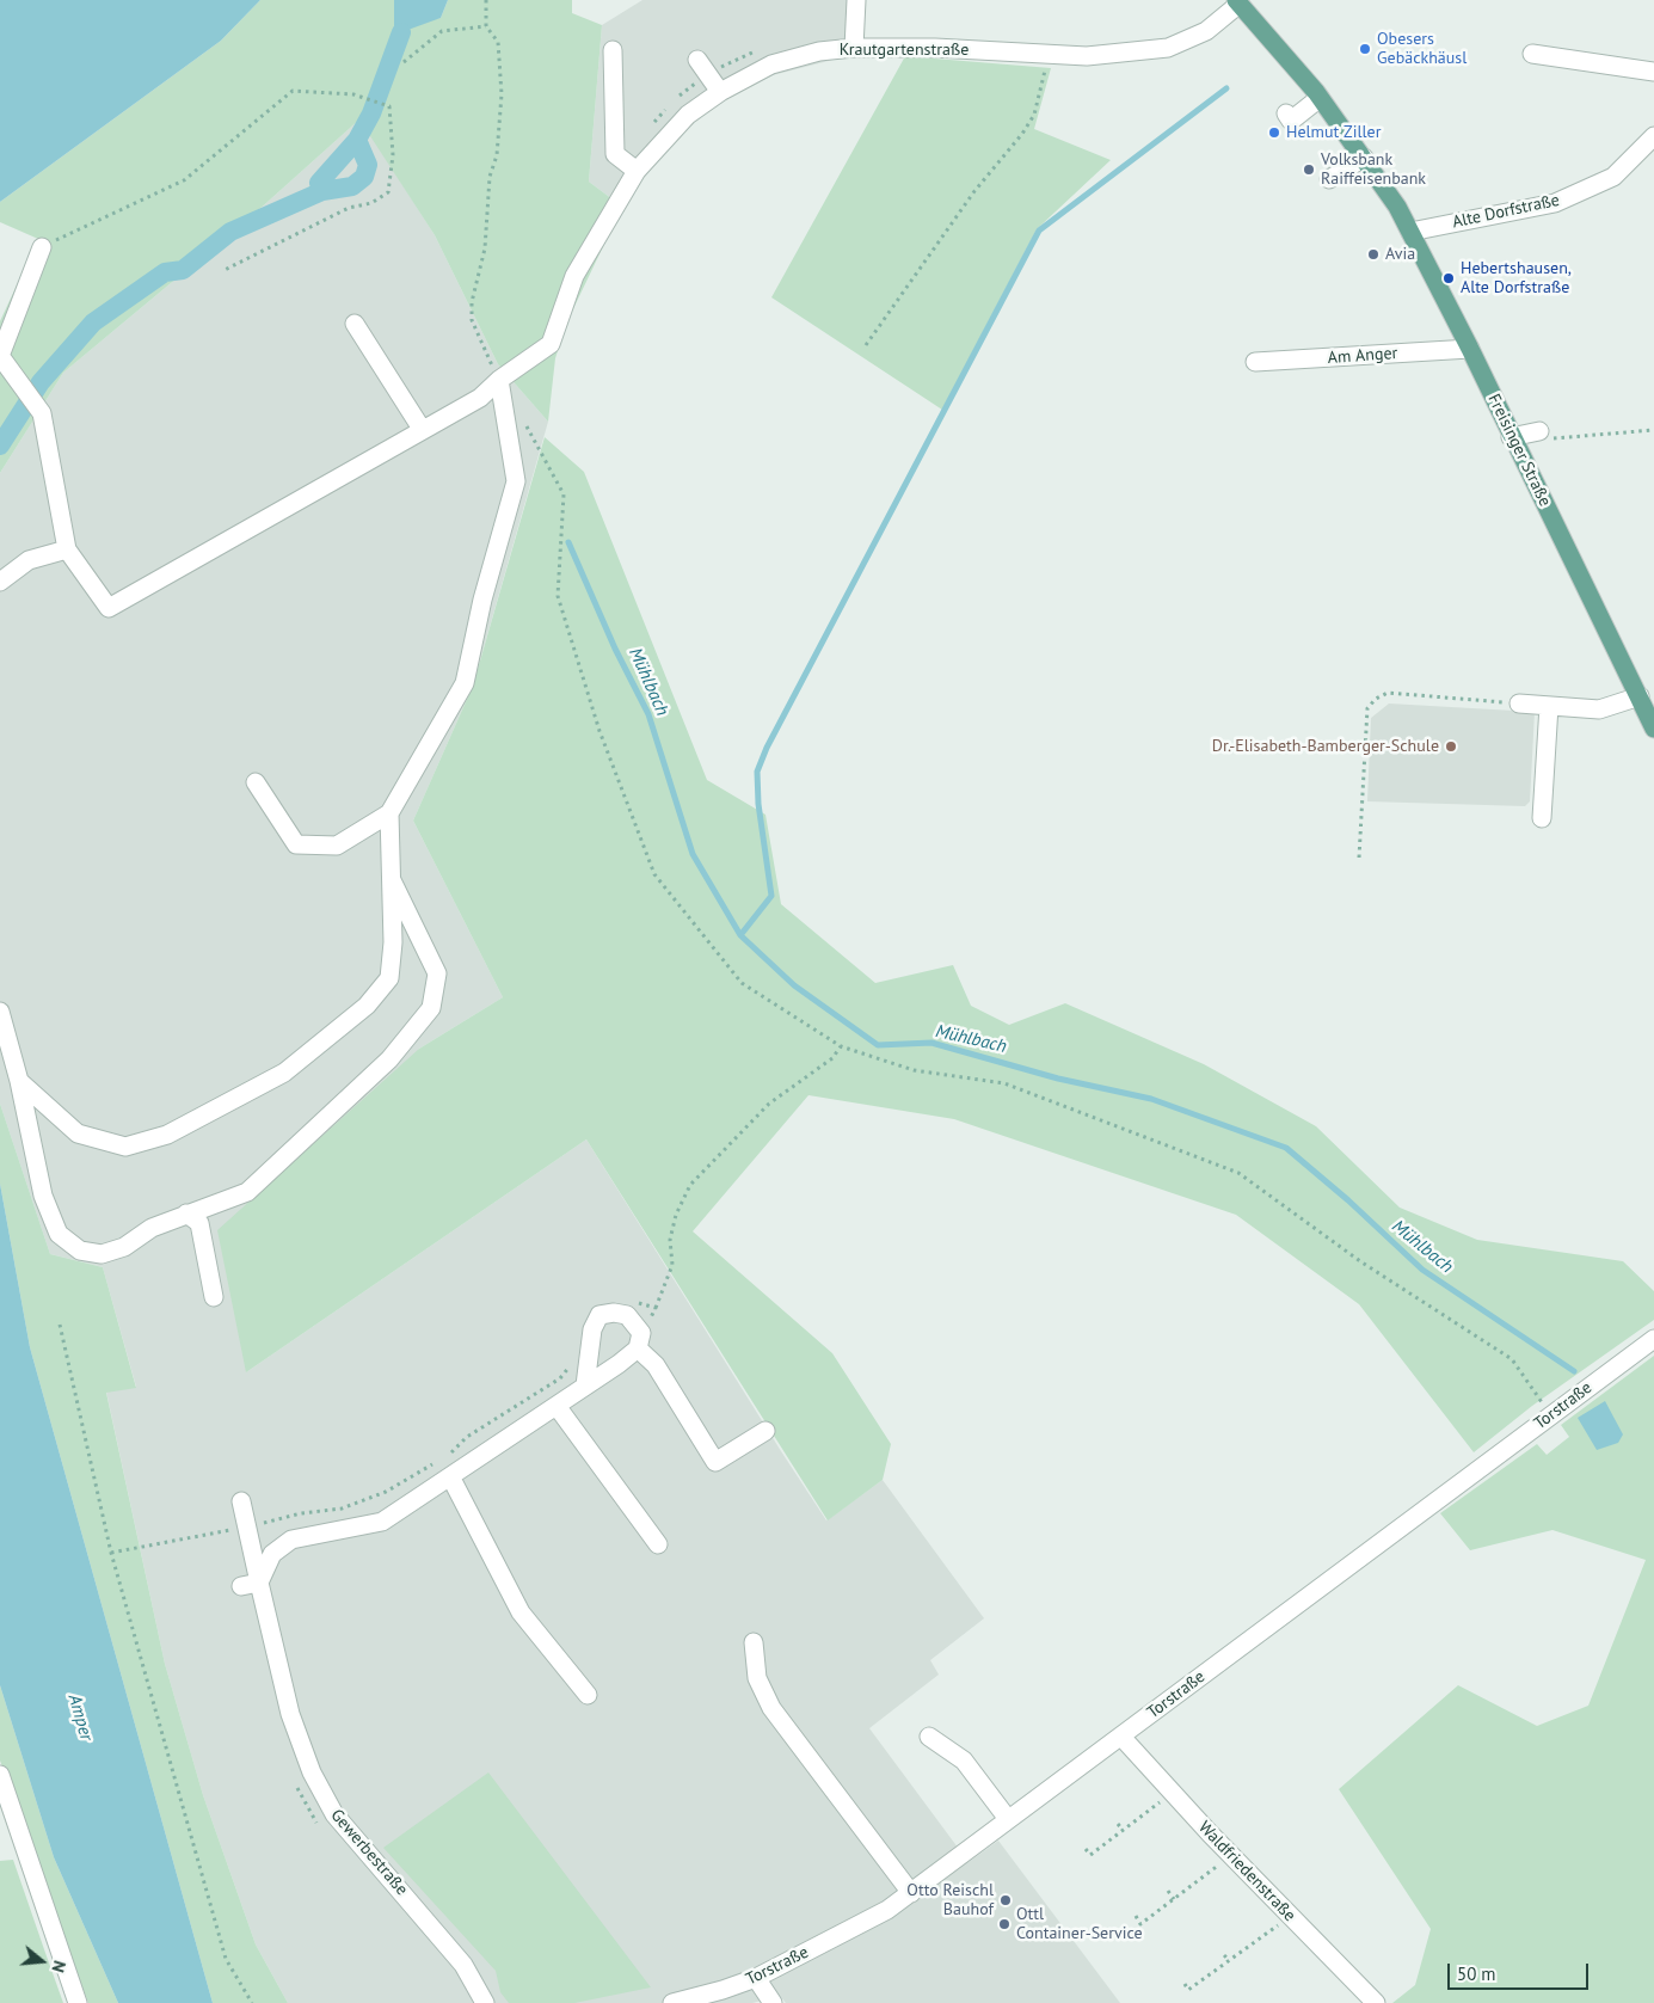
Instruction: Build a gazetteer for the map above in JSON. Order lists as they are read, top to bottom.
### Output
{
  "streets": {
    "main road": ["Freisinger Straße"],
    "street": [
      "Krautgartenstraße",
      "Alte Dorfstraße",
      "Am Anger",
      "Torstraße",
      "Gewerbestraße",
      "Waldfriedenstraße"
    ]
  },
  "crossings": [
    ["Krautgartenstraße", "Freisinger Straße"],
    ["Alte Dorfstraße", "Freisinger Straße"],
    ["Am Anger", "Freisinger Straße"],
    ["Torstraße", "Waldfriedenstraße"]
  ],
  "water": ["Mühlbach", "Amper"],
  "places": [
    "Obesers Gebäckhäusl",
    "Helmut Ziller",
    "Volksbank Raiffeisenbank",
    "Avia",
    "Hebertshausen, Alte Dorfstraße",
    "Dr.-Elisabeth-Bamberger-Schule",
    "Otto Reischl Bauhof",
    "Ottl Container-Service"
  ],
  "scale_bar": "50 m",
  "north": "right"
}
